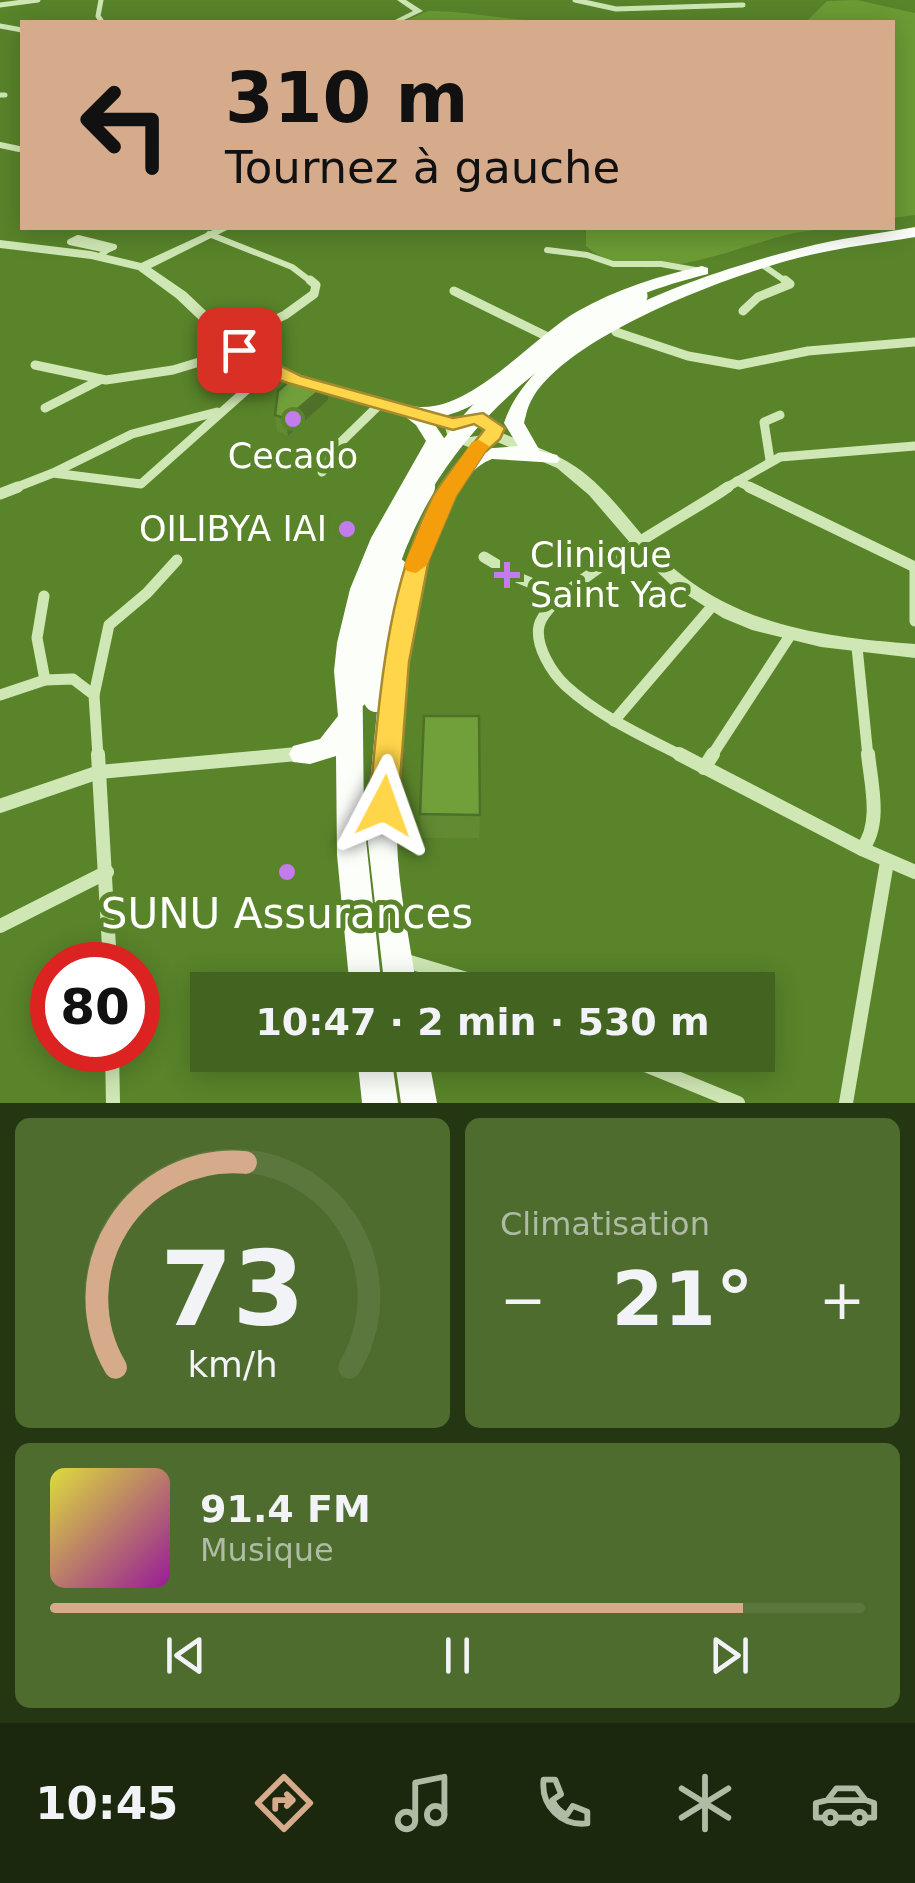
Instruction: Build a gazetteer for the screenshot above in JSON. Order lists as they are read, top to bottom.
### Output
{
  "places": {
    "other": ["Cecado", "OILIBYA IAI", "SUNU Assurances"],
    "health": ["Clinique Saint Yac"]
  },
  "page": {
    "turn": ["310 m", "Tournez à gauche"],
    "limit": "80",
    "trip": "10:47 · 2 min · 530 m",
    "tile": "Climatisation",
    "heat": ["−", "21°", "+"],
    "song": ["91.4 FM", "Musique"],
    "tabs": "10:45",
    "gauge": ["73", "km/h"]
  }
}
